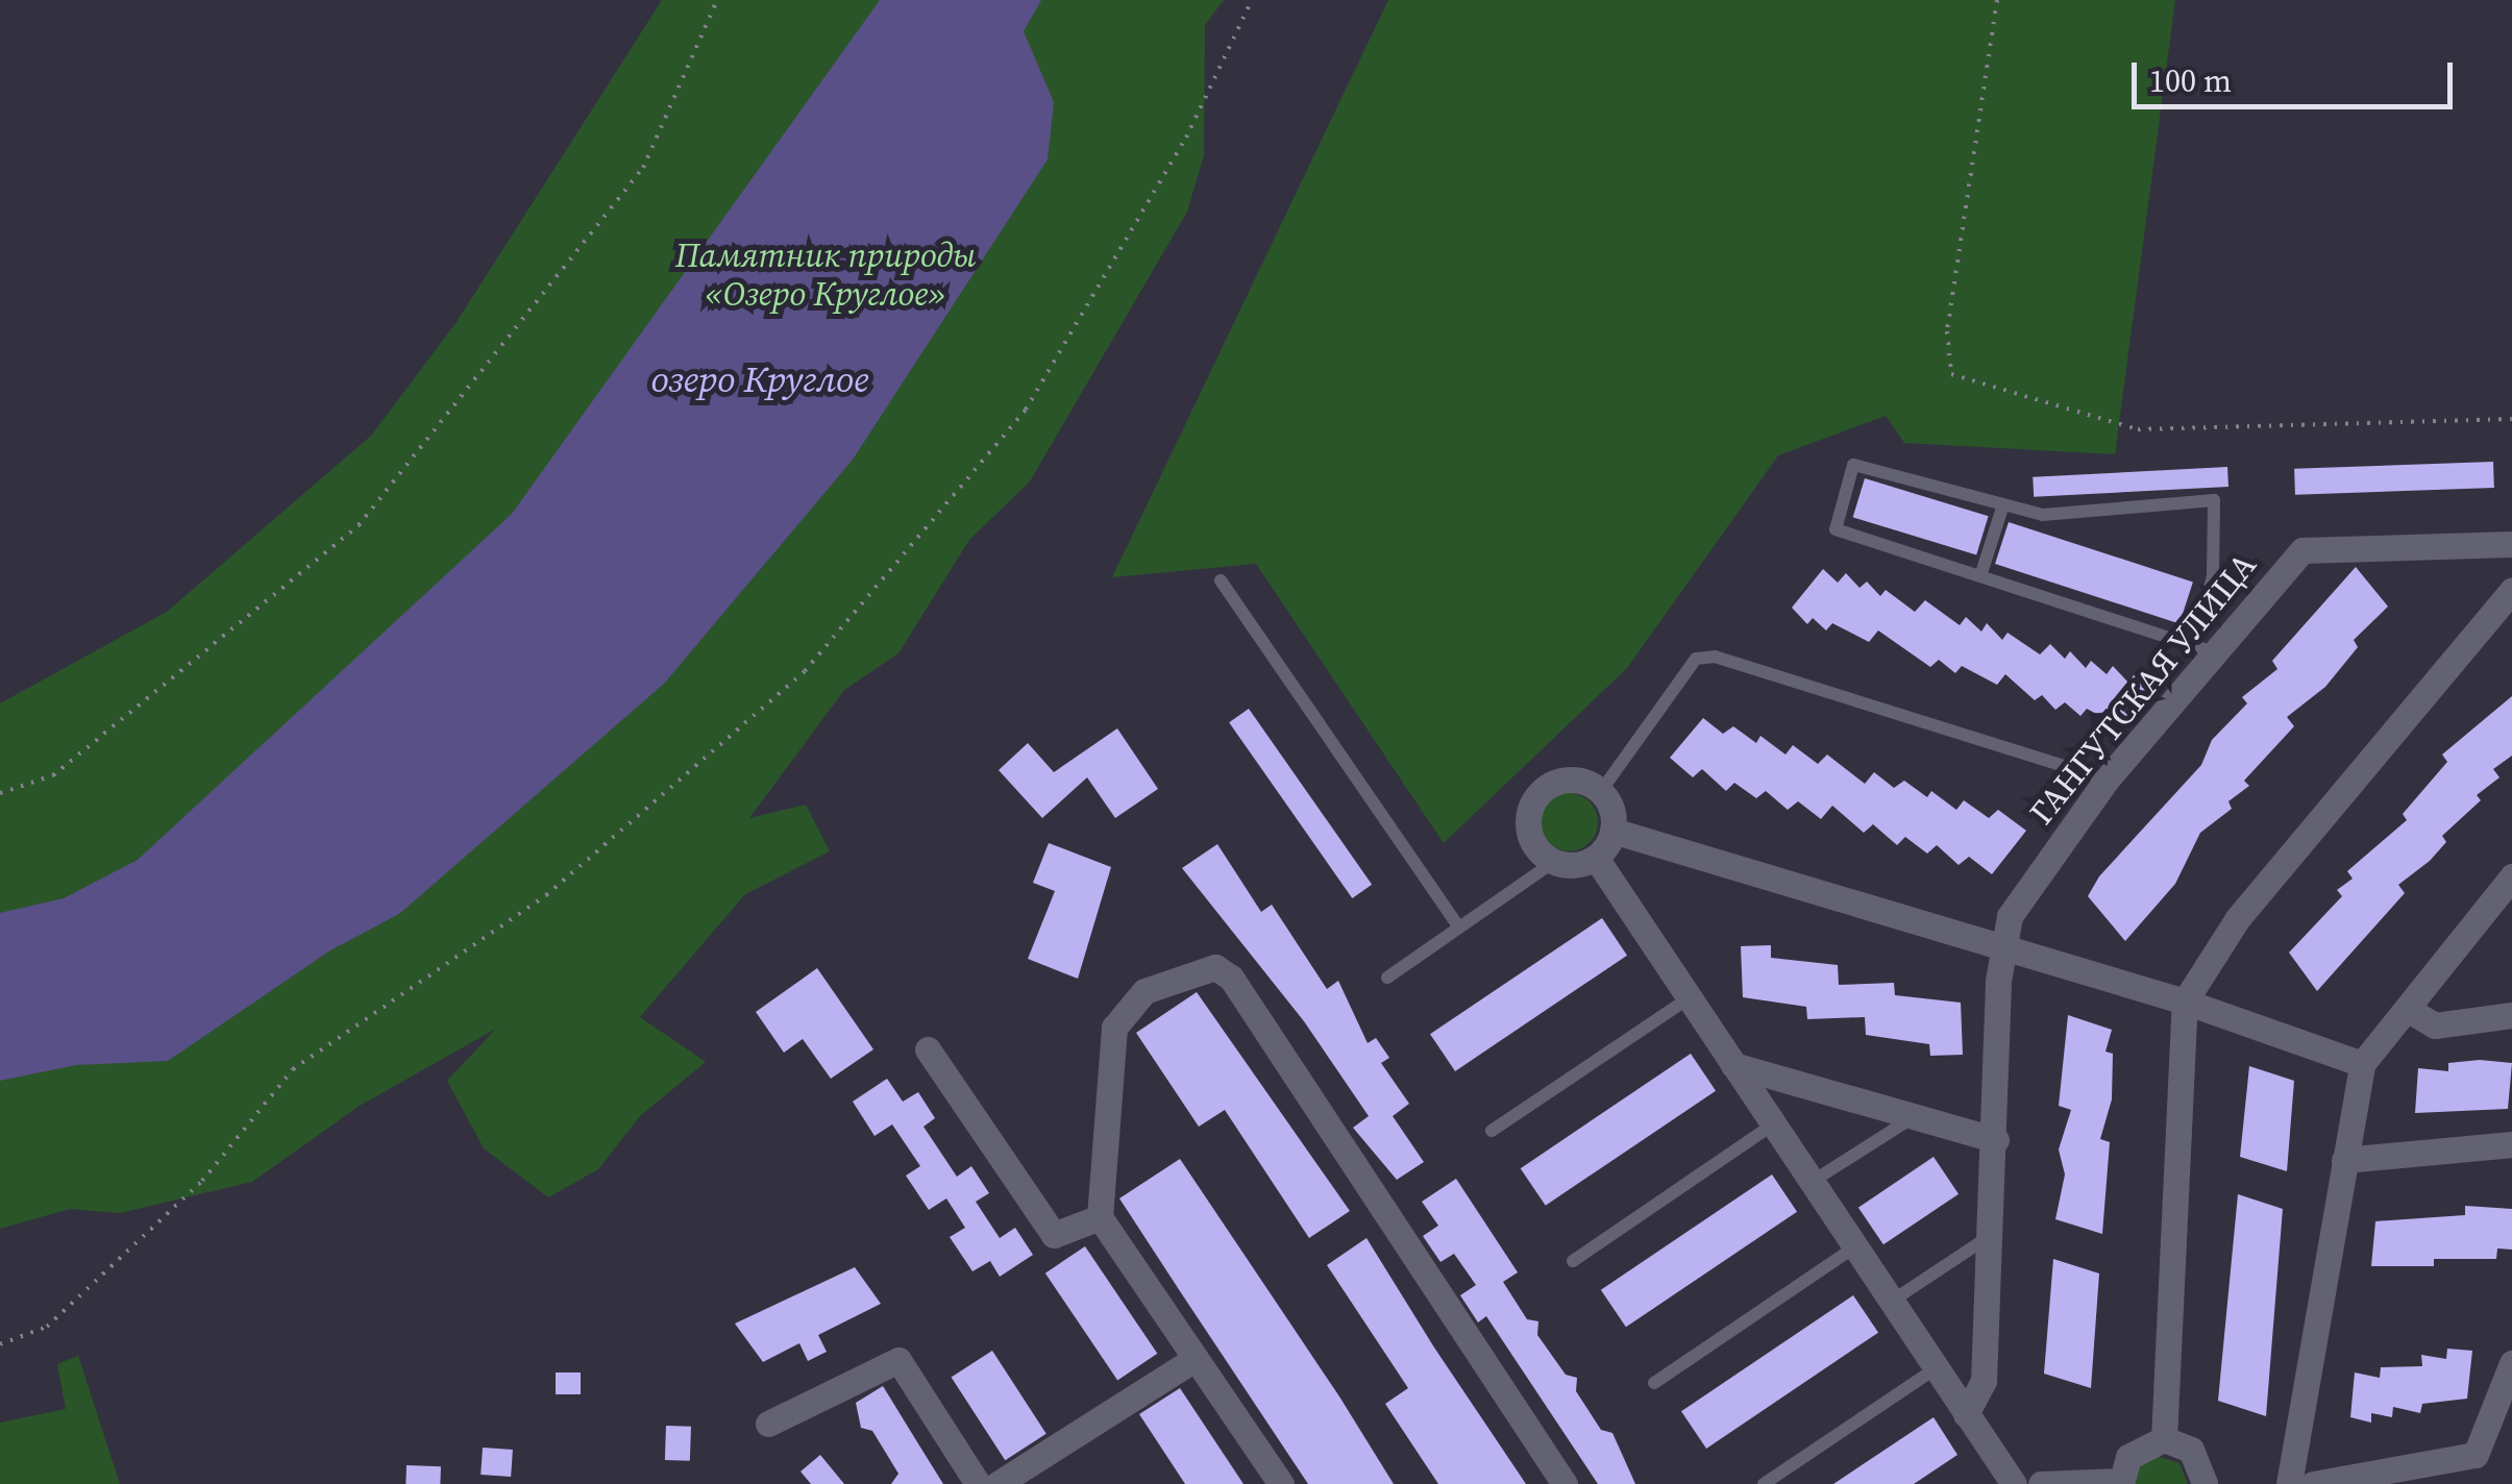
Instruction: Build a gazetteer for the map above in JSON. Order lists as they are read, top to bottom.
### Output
{
  "streets": {
    "street": ["ГАНГУТСКАЯ УЛИЦА"]
  },
  "water": ["озеро Круглое"],
  "parks": ["Памятник природы «Озеро Круглое»"],
  "scale_bar": "100 m"
}
